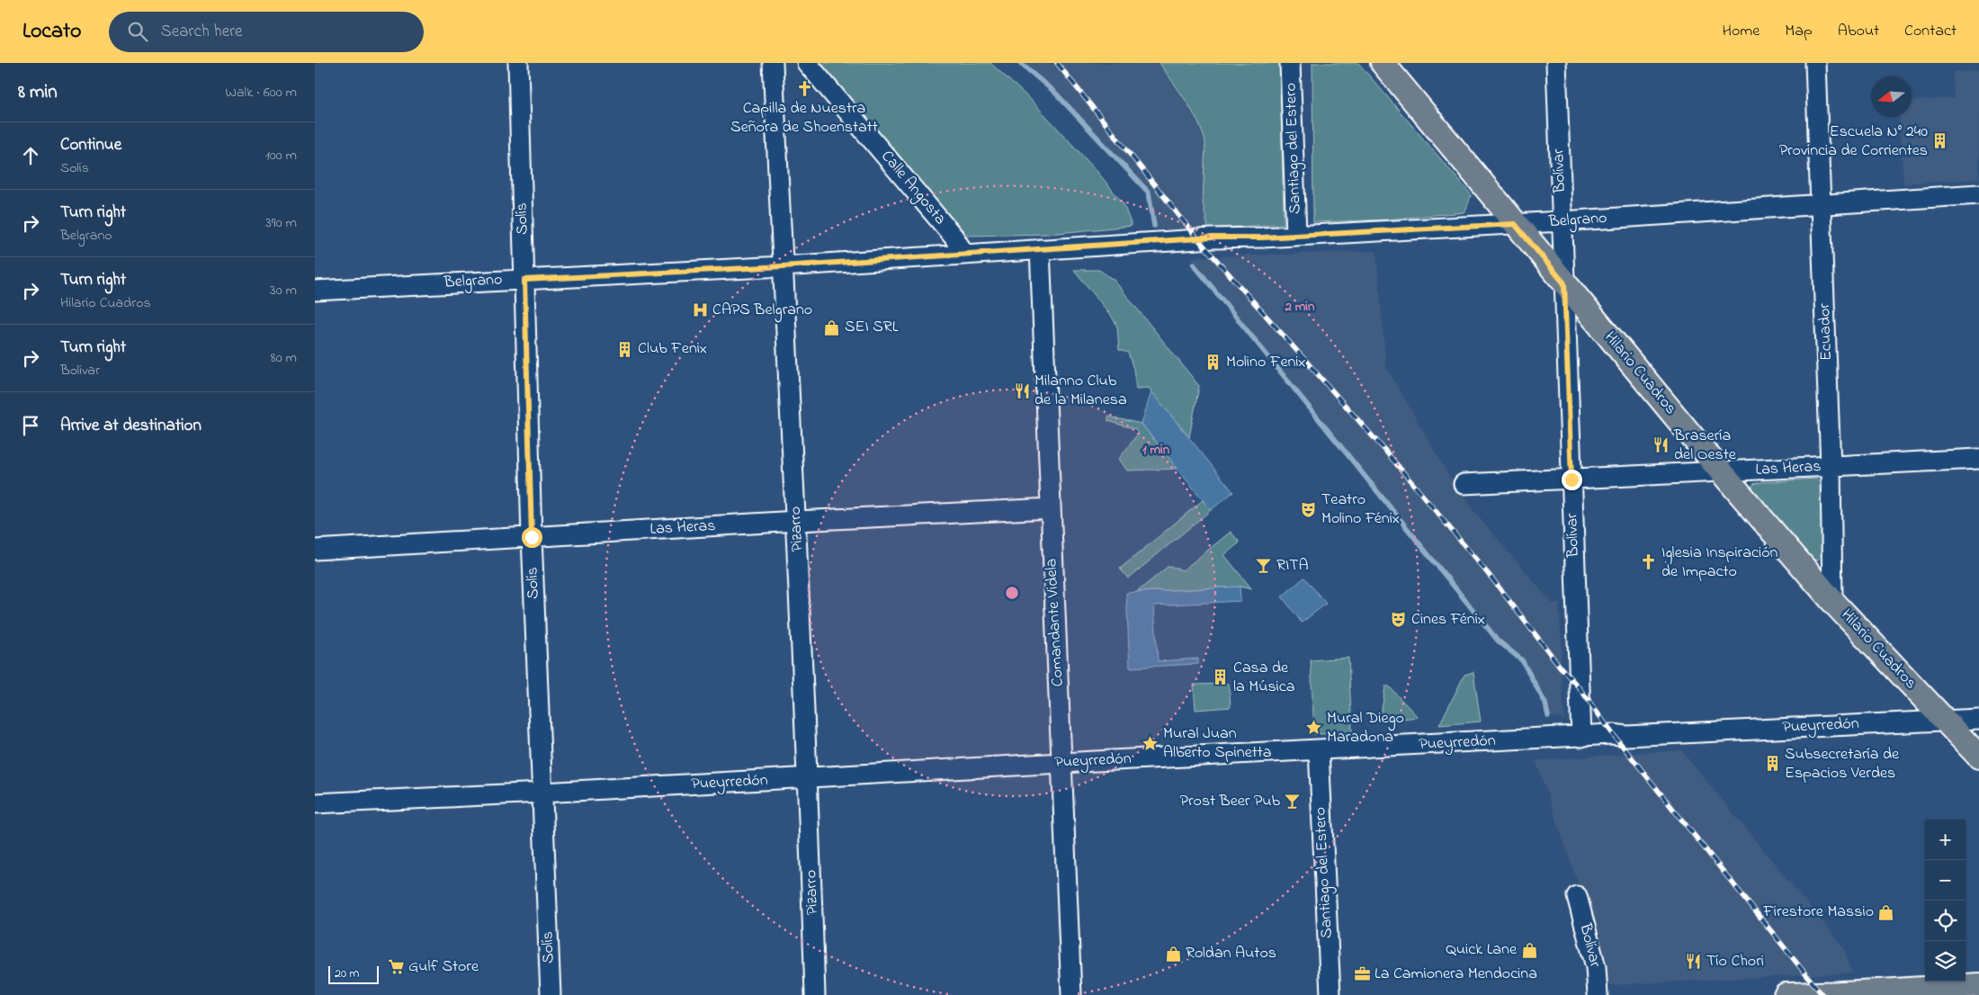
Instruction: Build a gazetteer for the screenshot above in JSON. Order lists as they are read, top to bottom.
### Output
{
  "streets": {
    "main road": ["Hilario Cuadros"],
    "street": [
      "Santiago del Estero",
      "Bolívar",
      "Calle Angosta",
      "Solís",
      "Belgrano",
      "Ecuador",
      "Las Heras",
      "Pizarro",
      "Comandante Videla",
      "Pueyrredón"
    ]
  },
  "crossings": [
    ["Santiago del Estero", "Belgrano"],
    ["Santiago del Estero", "Pueyrredón"],
    ["Bolívar", "Belgrano"],
    ["Bolívar", "Hilario Cuadros"],
    ["Bolívar", "Las Heras"],
    ["Bolívar", "Pueyrredón"],
    ["Calle Angosta", "Belgrano"],
    ["Solís", "Belgrano"],
    ["Solís", "Las Heras"],
    ["Solís", "Pueyrredón"],
    ["Belgrano", "Ecuador"],
    ["Belgrano", "Hilario Cuadros"],
    ["Belgrano", "Pizarro"],
    ["Belgrano", "Comandante Videla"],
    ["Ecuador", "Hilario Cuadros"],
    ["Ecuador", "Las Heras"],
    ["Hilario Cuadros", "Las Heras"],
    ["Hilario Cuadros", "Pueyrredón"],
    ["Las Heras", "Pizarro"],
    ["Las Heras", "Comandante Videla"],
    ["Pizarro", "Pueyrredón"],
    ["Comandante Videla", "Pueyrredón"]
  ],
  "places": {
    "church": ["Capilla de Nuestra Señora de Shoenstatt", "Iglesia Inspiración de Impacto"],
    "building": [
      "Escuela N° 240 Provincia de Corrientes",
      "Club Fenix",
      "Molino Fenix",
      "Casa de la Música",
      "Subsecretaría de Espacios Verdes"
    ],
    "hospital": ["CAPS Belgrano"],
    "shop": [
      "SEI SRL",
      "Firestore Massio",
      "Quick Lane",
      "Roldan Autos"
    ],
    "restaurant": ["Milanno Club de la Milanesa", "Brasería del Oeste", "Tío Chori"],
    "theatre": ["Teatro Molino Fénix", "Cines Fénix"],
    "bar": ["RITA", "Prost Beer Pub"],
    "place": ["Mural Diego Maradona", "Mural Juan Alberto Spinetta"],
    "supermarket": ["Gulf Store"],
    "office": ["La Camionera Mendocina"]
  },
  "scale_bar": "20 m",
  "north": "left",
  "page": {
    "header": "Locato",
    "search": "Search here",
    "nav": [
      "Home",
      "Map",
      "About",
      "Contact"
    ],
    "heading": ["8 min", "Walk · 600 m"],
    "list": [
      ["Continue", "Solís", "100 m"],
      ["Turn right", "Belgrano", "390 m"],
      ["Turn right", "Hilario Cuadros", "30 m"],
      ["Turn right", "Bolívar", "80 m"],
      "Arrive at destination"
    ],
    "map_buttons": ["+", "−"],
    "scale": "20 m"
  },
  "rings": ["2 min", "1 min"]
}
